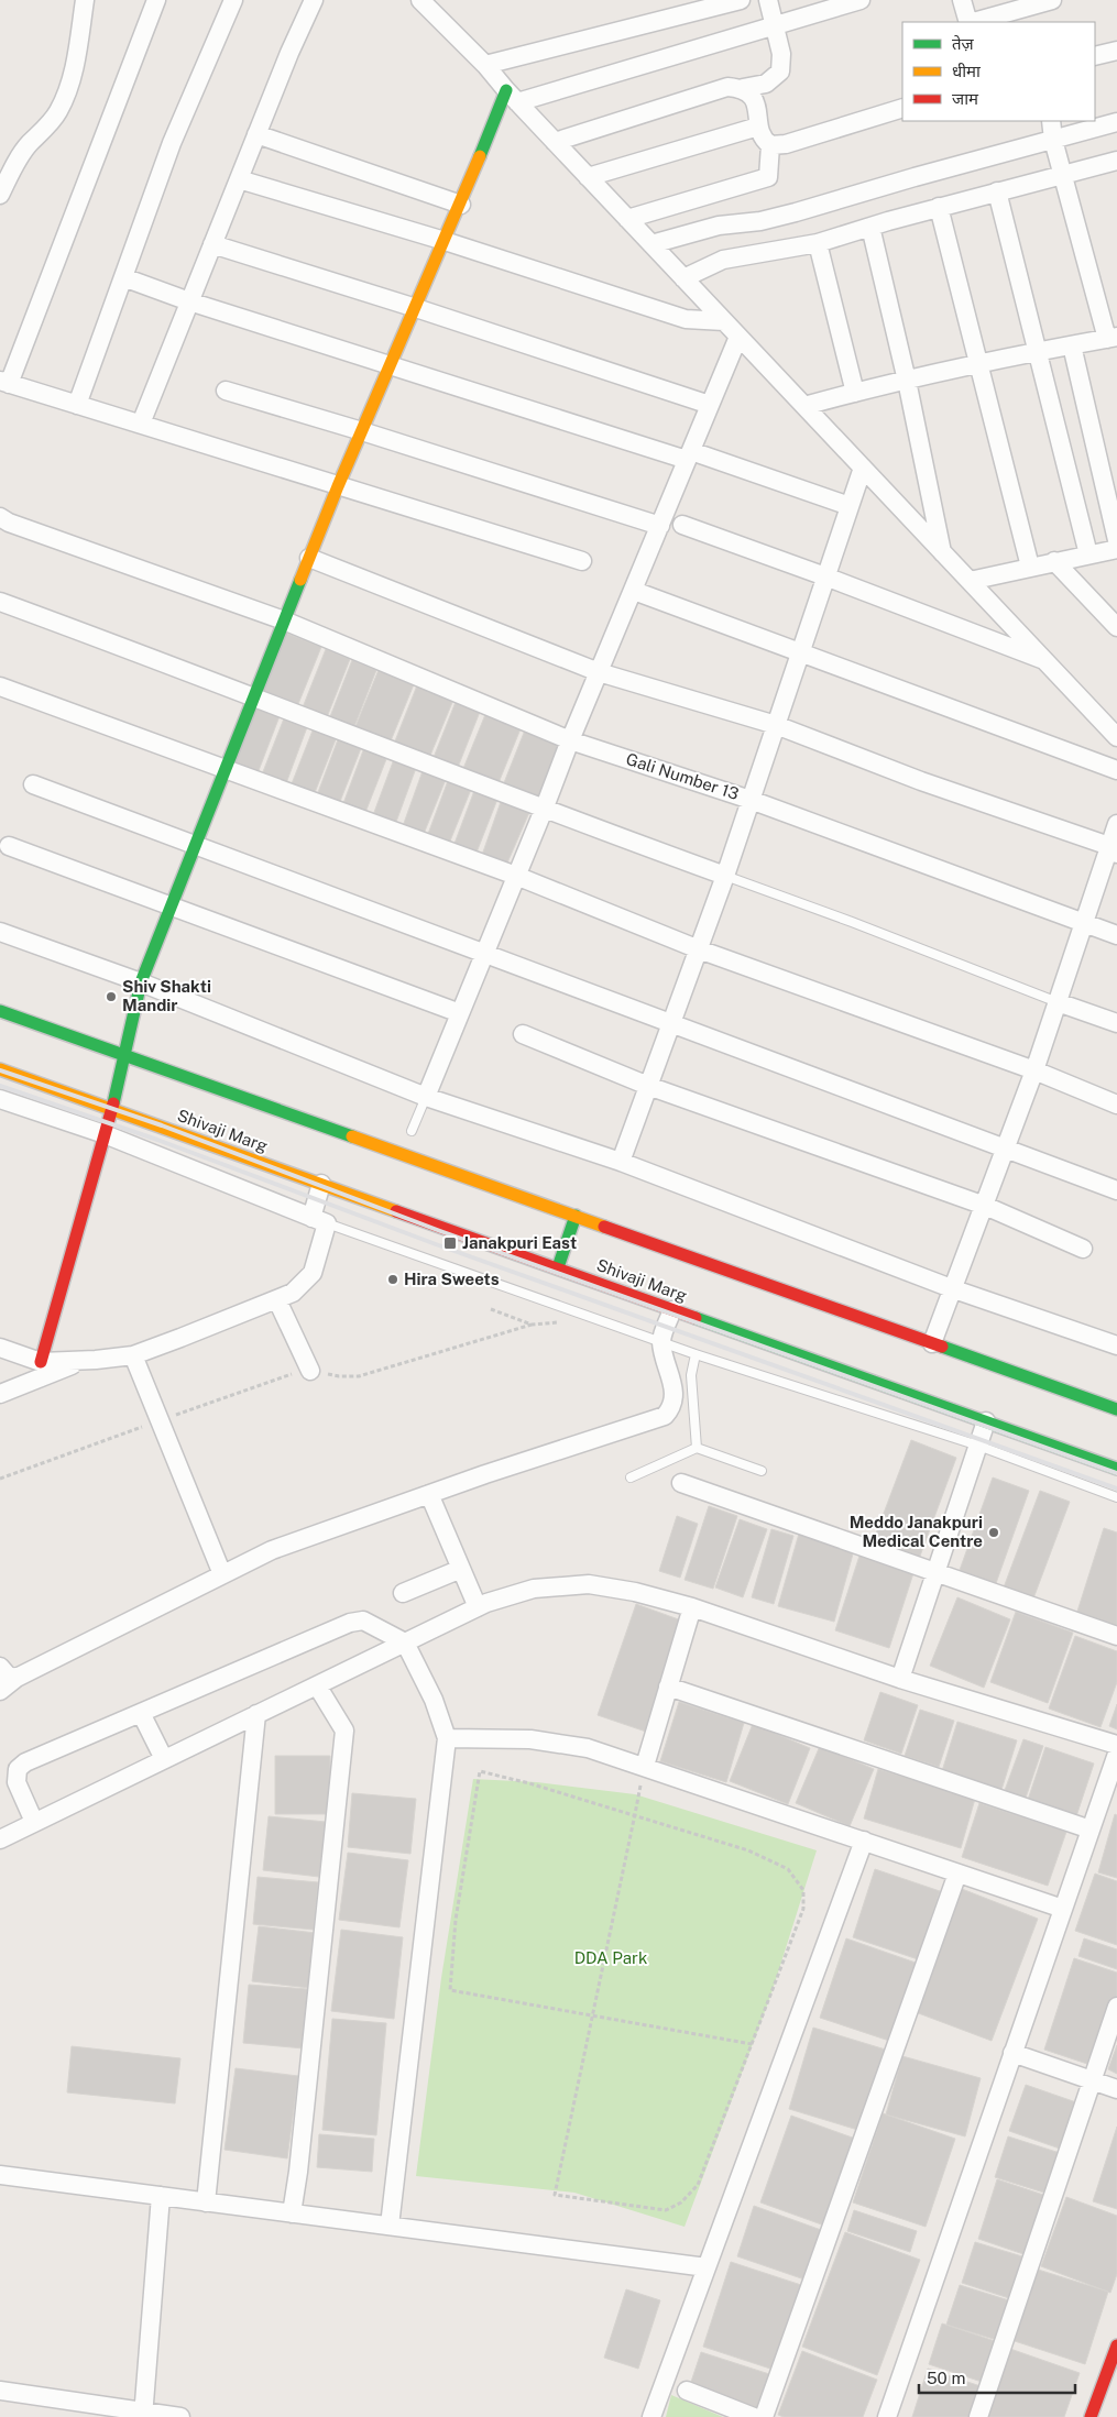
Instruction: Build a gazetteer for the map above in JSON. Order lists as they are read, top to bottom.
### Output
{
  "streets": {
    "main road": ["Shivaji Marg"],
    "street": ["Gali Number 13"]
  },
  "parks": ["DDA Park"],
  "places": {
    "other": ["Shiv Shakti Mandir", "Hira Sweets", "Meddo Janakpuri Medical Centre"],
    "transit": ["Janakpuri East"]
  },
  "legend": ["तेज़", "धीमा", "जाम"],
  "scale_bar": "50 m"
}
